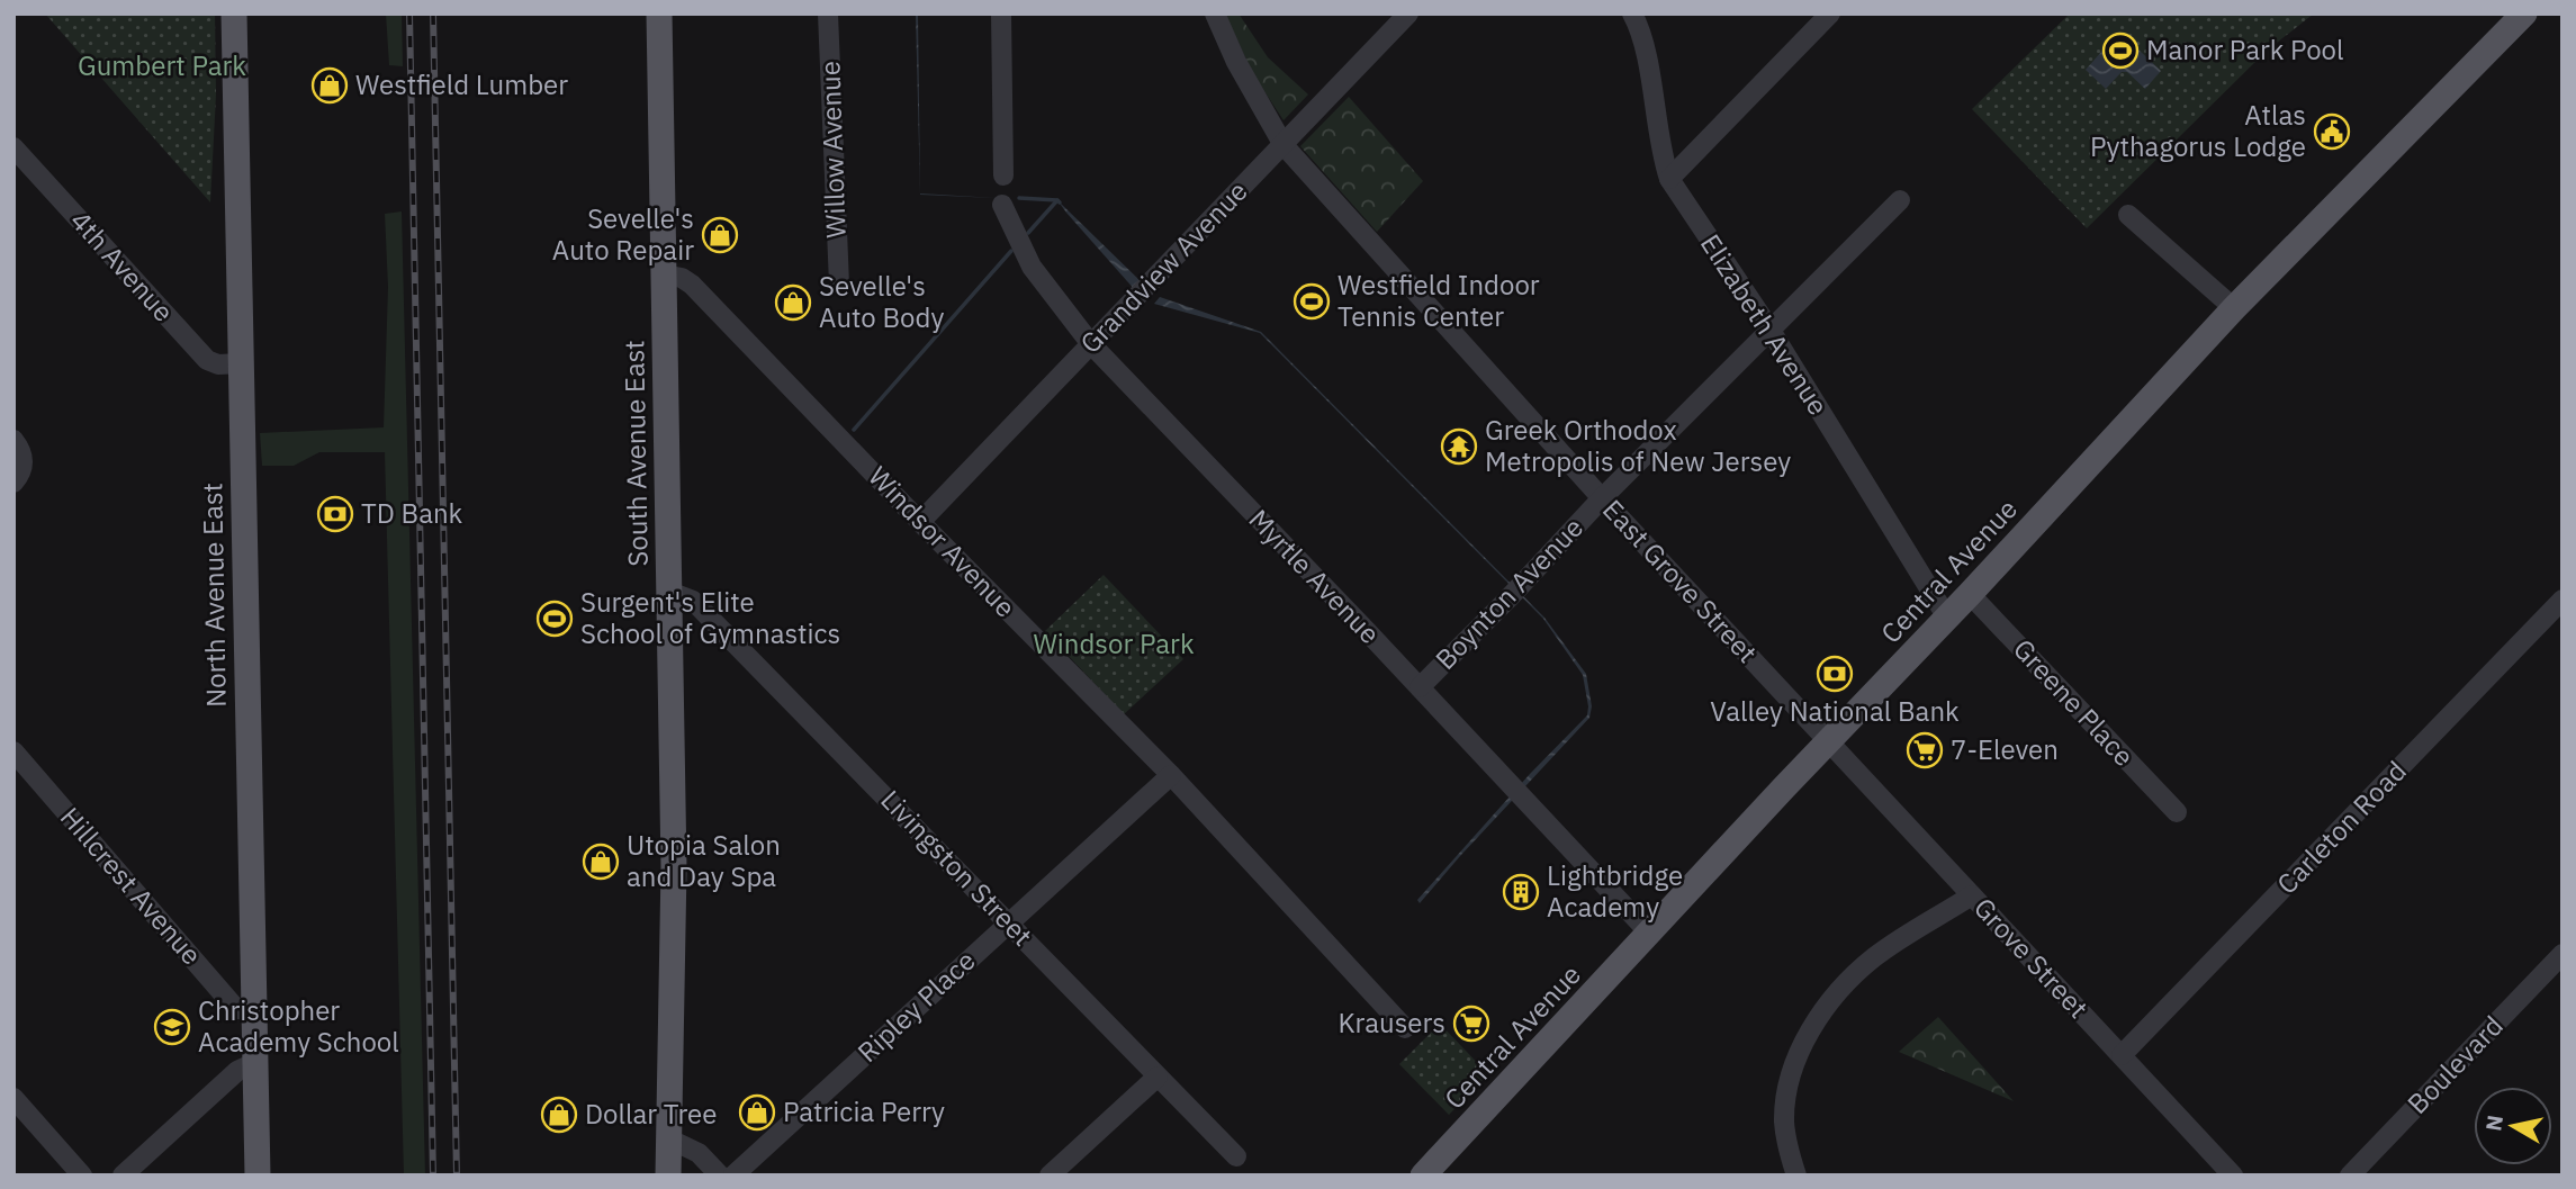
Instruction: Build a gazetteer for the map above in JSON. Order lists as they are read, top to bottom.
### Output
{
  "streets": {
    "main road": ["South Avenue East", "Central Avenue", "North Avenue East"],
    "street": [
      "Willow Avenue",
      "4th Avenue",
      "Grandview Avenue",
      "Elizabeth Avenue",
      "Windsor Avenue",
      "Myrtle Avenue",
      "East Grove Street",
      "Boynton Avenue",
      "Greene Place",
      "Carleton Road",
      "Livingston Street",
      "Hillcrest Avenue",
      "Grove Street",
      "Ripley Place",
      "Boulevard"
    ]
  },
  "crossings": [
    ["4th Avenue", "North Avenue East"],
    ["Grandview Avenue", "Windsor Avenue"],
    ["Grandview Avenue", "Myrtle Avenue"],
    ["Grandview Avenue", "East Grove Street"],
    ["Elizabeth Avenue", "Central Avenue"],
    ["Elizabeth Avenue", "Boynton Avenue"],
    ["South Avenue East", "Windsor Avenue"],
    ["South Avenue East", "Livingston Street"],
    ["Windsor Avenue", "Ripley Place"],
    ["Central Avenue", "Myrtle Avenue"],
    ["Central Avenue", "East Grove Street"],
    ["Central Avenue", "Greene Place"],
    ["Central Avenue", "Grove Street"],
    ["Myrtle Avenue", "Boynton Avenue"],
    ["East Grove Street", "Boynton Avenue"],
    ["East Grove Street", "Grove Street"],
    ["North Avenue East", "Hillcrest Avenue"],
    ["Carleton Road", "Grove Street"],
    ["Livingston Street", "Ripley Place"]
  ],
  "parks": ["Gumbert Park", "Windsor Park"],
  "places": {
    "sports": ["Manor Park Pool", "Westfield Indoor Tennis Center", "Surgent's Elite School of Gymnastics"],
    "shop": [
      "Westfield Lumber",
      "Sevelle's Auto Repair",
      "Sevelle's Auto Body",
      "Utopia Salon and Day Spa",
      "Patricia Perry",
      "Dollar Tree"
    ],
    "public building": ["Atlas Pythagorus Lodge"],
    "temple": ["Greek Orthodox Metropolis of New Jersey"],
    "bank": ["TD Bank", "Valley National Bank"],
    "supermarket": ["7-Eleven", "Krausers"],
    "building": ["Lightbridge Academy"],
    "school or university": ["Christopher Academy School"]
  },
  "north": "left"
}
